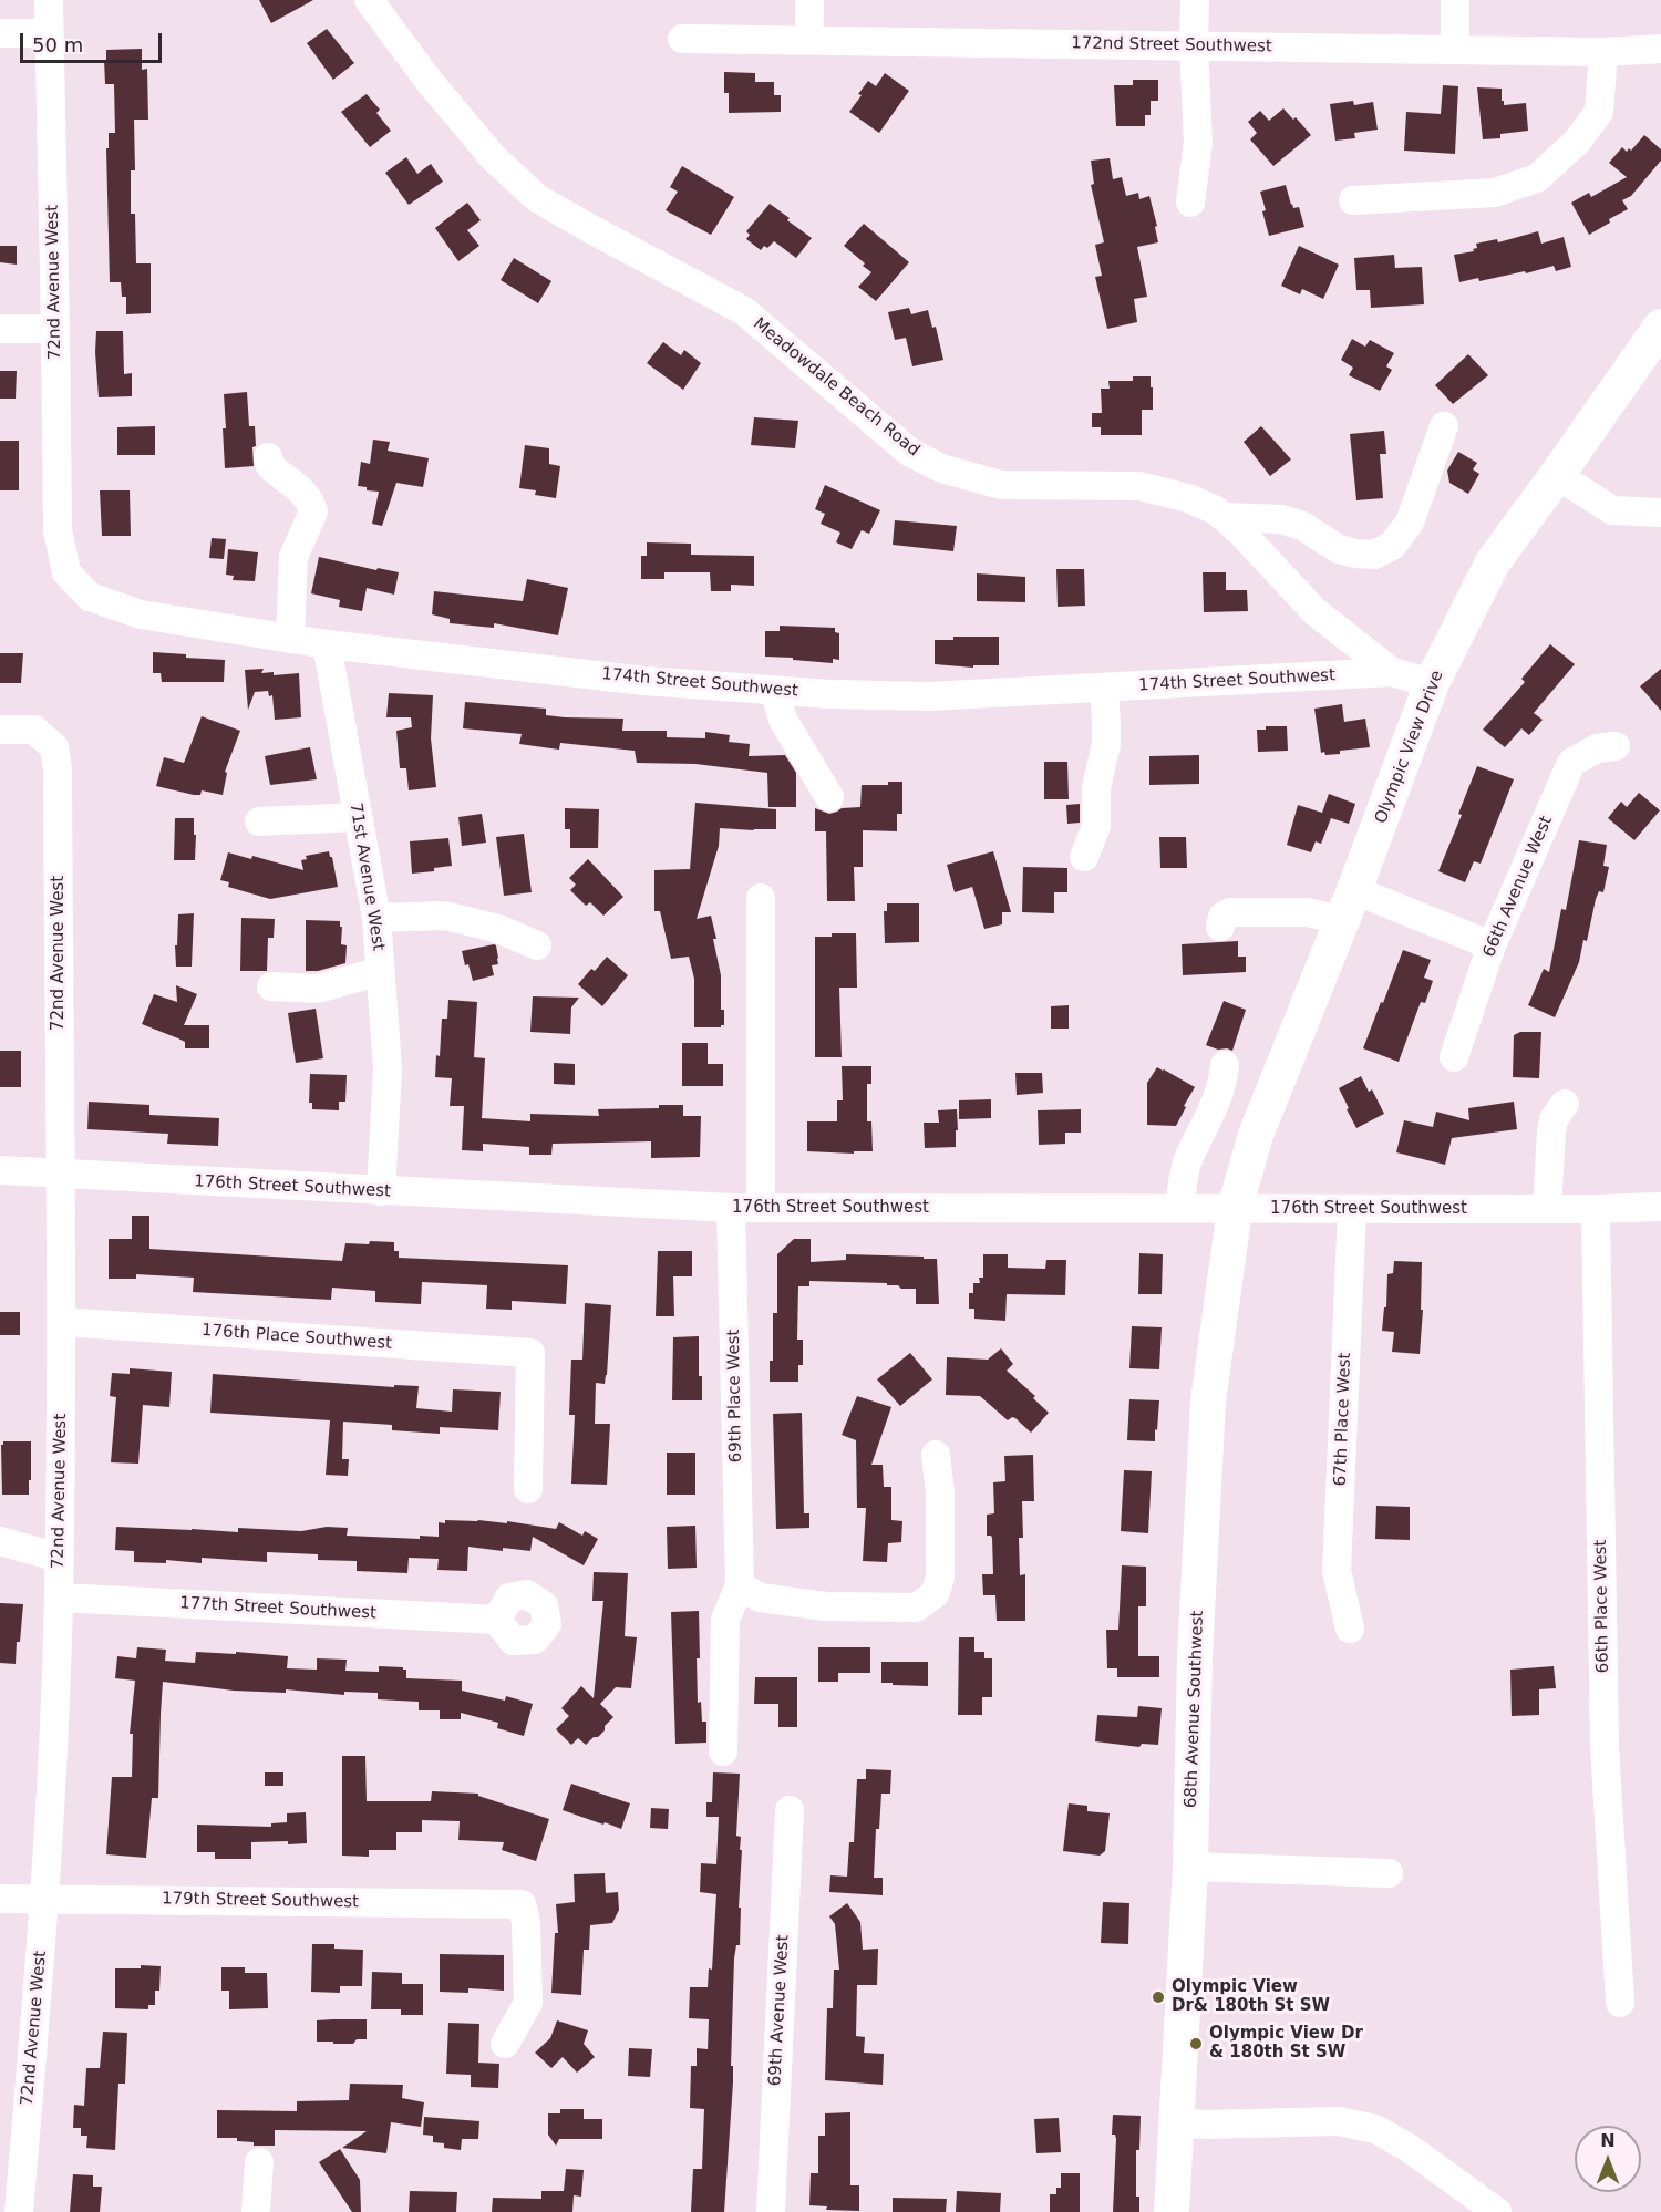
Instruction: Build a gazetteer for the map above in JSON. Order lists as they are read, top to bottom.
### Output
{
  "streets": {
    "main road": ["Olympic View Drive", "68th Avenue Southwest"],
    "street": [
      "172nd Street Southwest",
      "72nd Avenue West",
      "Meadowdale Beach Road",
      "174th Street Southwest",
      "71st Avenue West",
      "66th Avenue West",
      "176th Street Southwest",
      "176th Place Southwest",
      "69th Place West",
      "67th Place West",
      "66th Place West",
      "177th Street Southwest",
      "179th Street Southwest",
      "69th Avenue West"
    ]
  },
  "crossings": [
    ["72nd Avenue West", "174th Street Southwest"],
    ["72nd Avenue West", "176th Street Southwest"],
    ["72nd Avenue West", "176th Place Southwest"],
    ["72nd Avenue West", "177th Street Southwest"],
    ["72nd Avenue West", "179th Street Southwest"],
    ["Meadowdale Beach Road", "174th Street Southwest"],
    ["Meadowdale Beach Road", "Olympic View Drive"],
    ["174th Street Southwest", "71st Avenue West"],
    ["Olympic View Drive", "176th Street Southwest"],
    ["Olympic View Drive", "68th Avenue Southwest"],
    ["71st Avenue West", "176th Street Southwest"],
    ["176th Street Southwest", "69th Place West"],
    ["176th Street Southwest", "67th Place West"],
    ["176th Street Southwest", "66th Place West"],
    ["176th Street Southwest", "68th Avenue Southwest"]
  ],
  "places": ["Olympic View Dr& 180th St SW", "Olympic View Dr & 180th St SW"],
  "scale_bar": "50 m",
  "north": "top"
}
